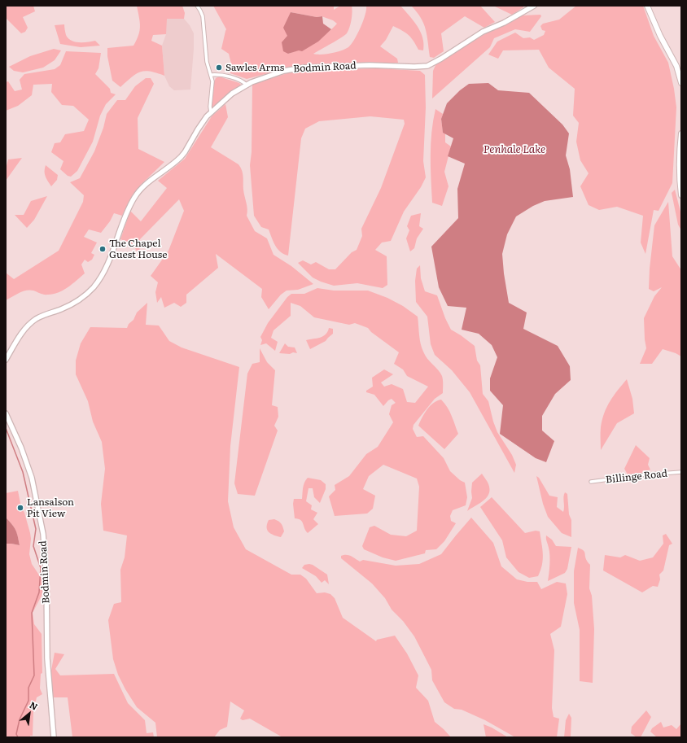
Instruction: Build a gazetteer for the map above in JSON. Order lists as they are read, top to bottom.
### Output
{
  "streets": {
    "main road": ["Bodmin Road"],
    "street": ["Billinge Road"]
  },
  "water": ["Penhale Lake"],
  "places": ["Sawles Arms", "The Chapel Guest House", "Lansalson Pit View"],
  "north": "top right"
}
